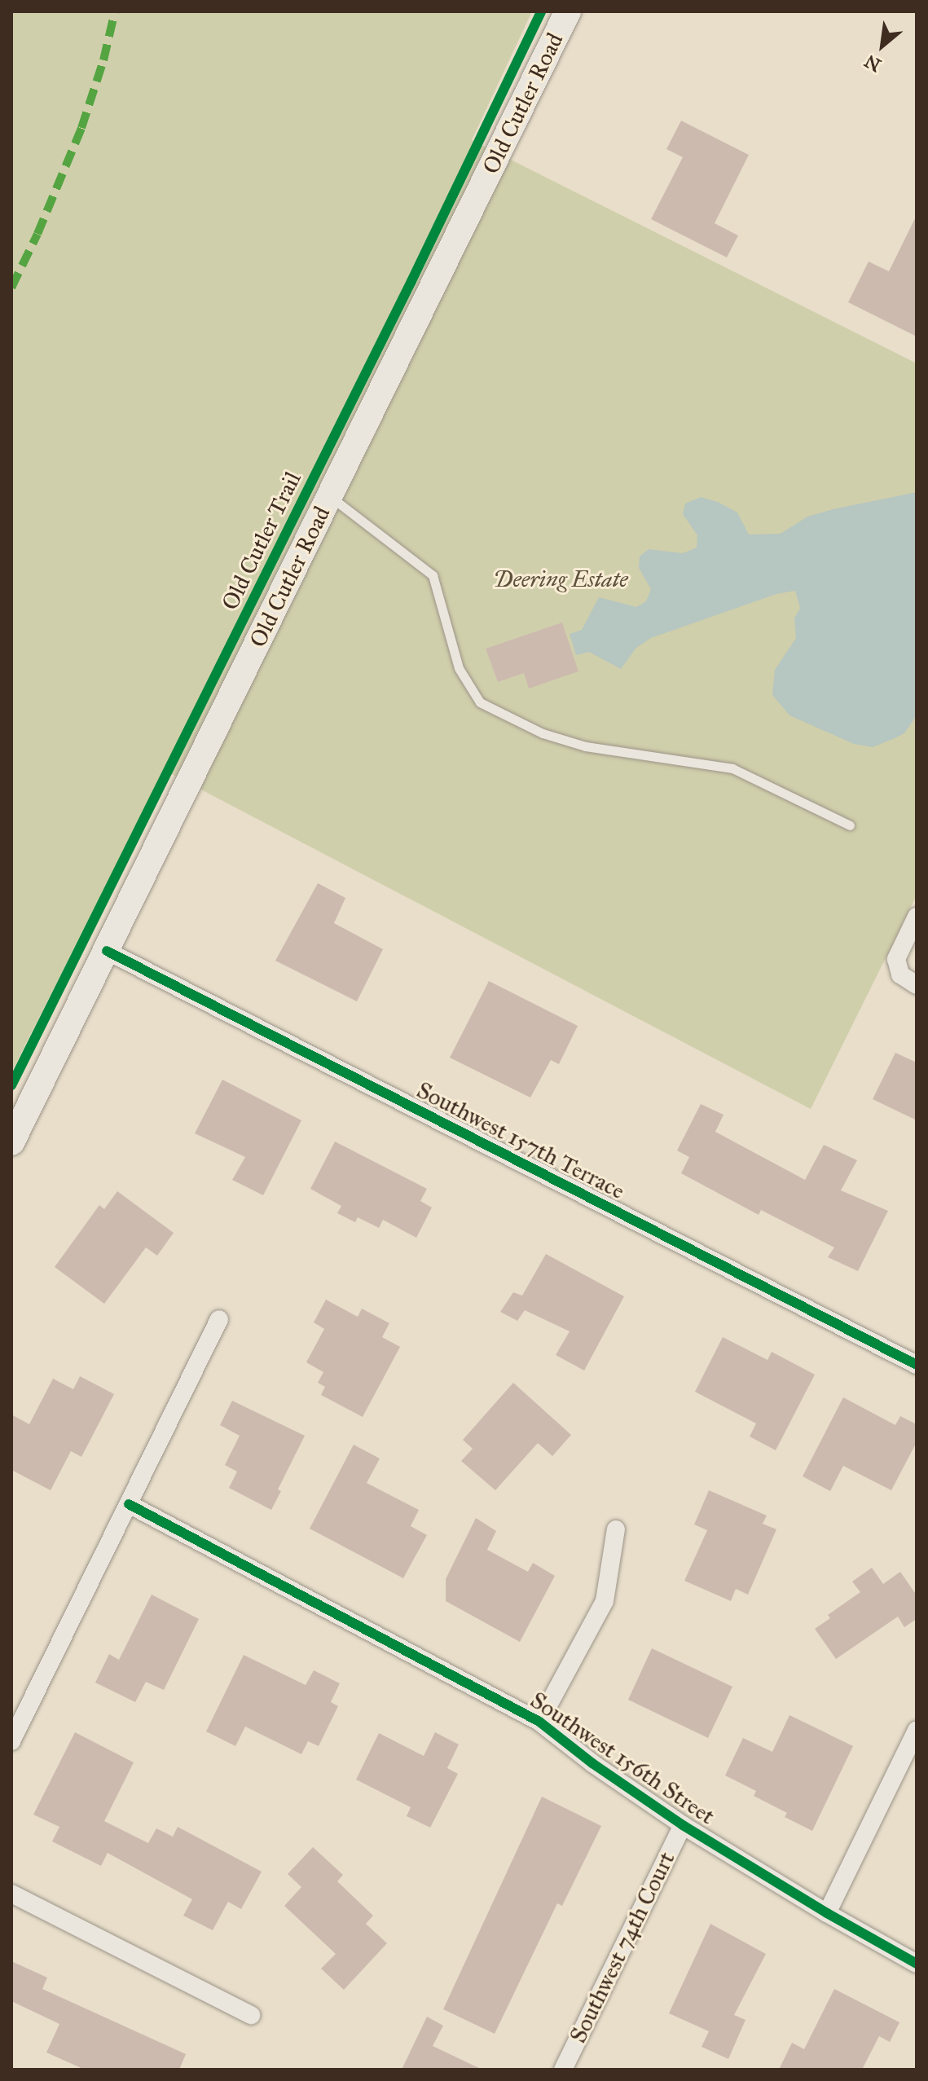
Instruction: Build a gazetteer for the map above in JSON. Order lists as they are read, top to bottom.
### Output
{
  "streets": {
    "main road": ["Old Cutler Road"],
    "street": ["Southwest 157th Terrace", "Southwest 156th Street", "Southwest 74th Court"],
    "cycle path": ["Old Cutler Trail"]
  },
  "crossings": [
    ["Old Cutler Road", "Southwest 157th Terrace"],
    ["Southwest 156th Street", "Southwest 74th Court"]
  ],
  "parks": ["Deering Estate"],
  "north": "bottom left"
}
